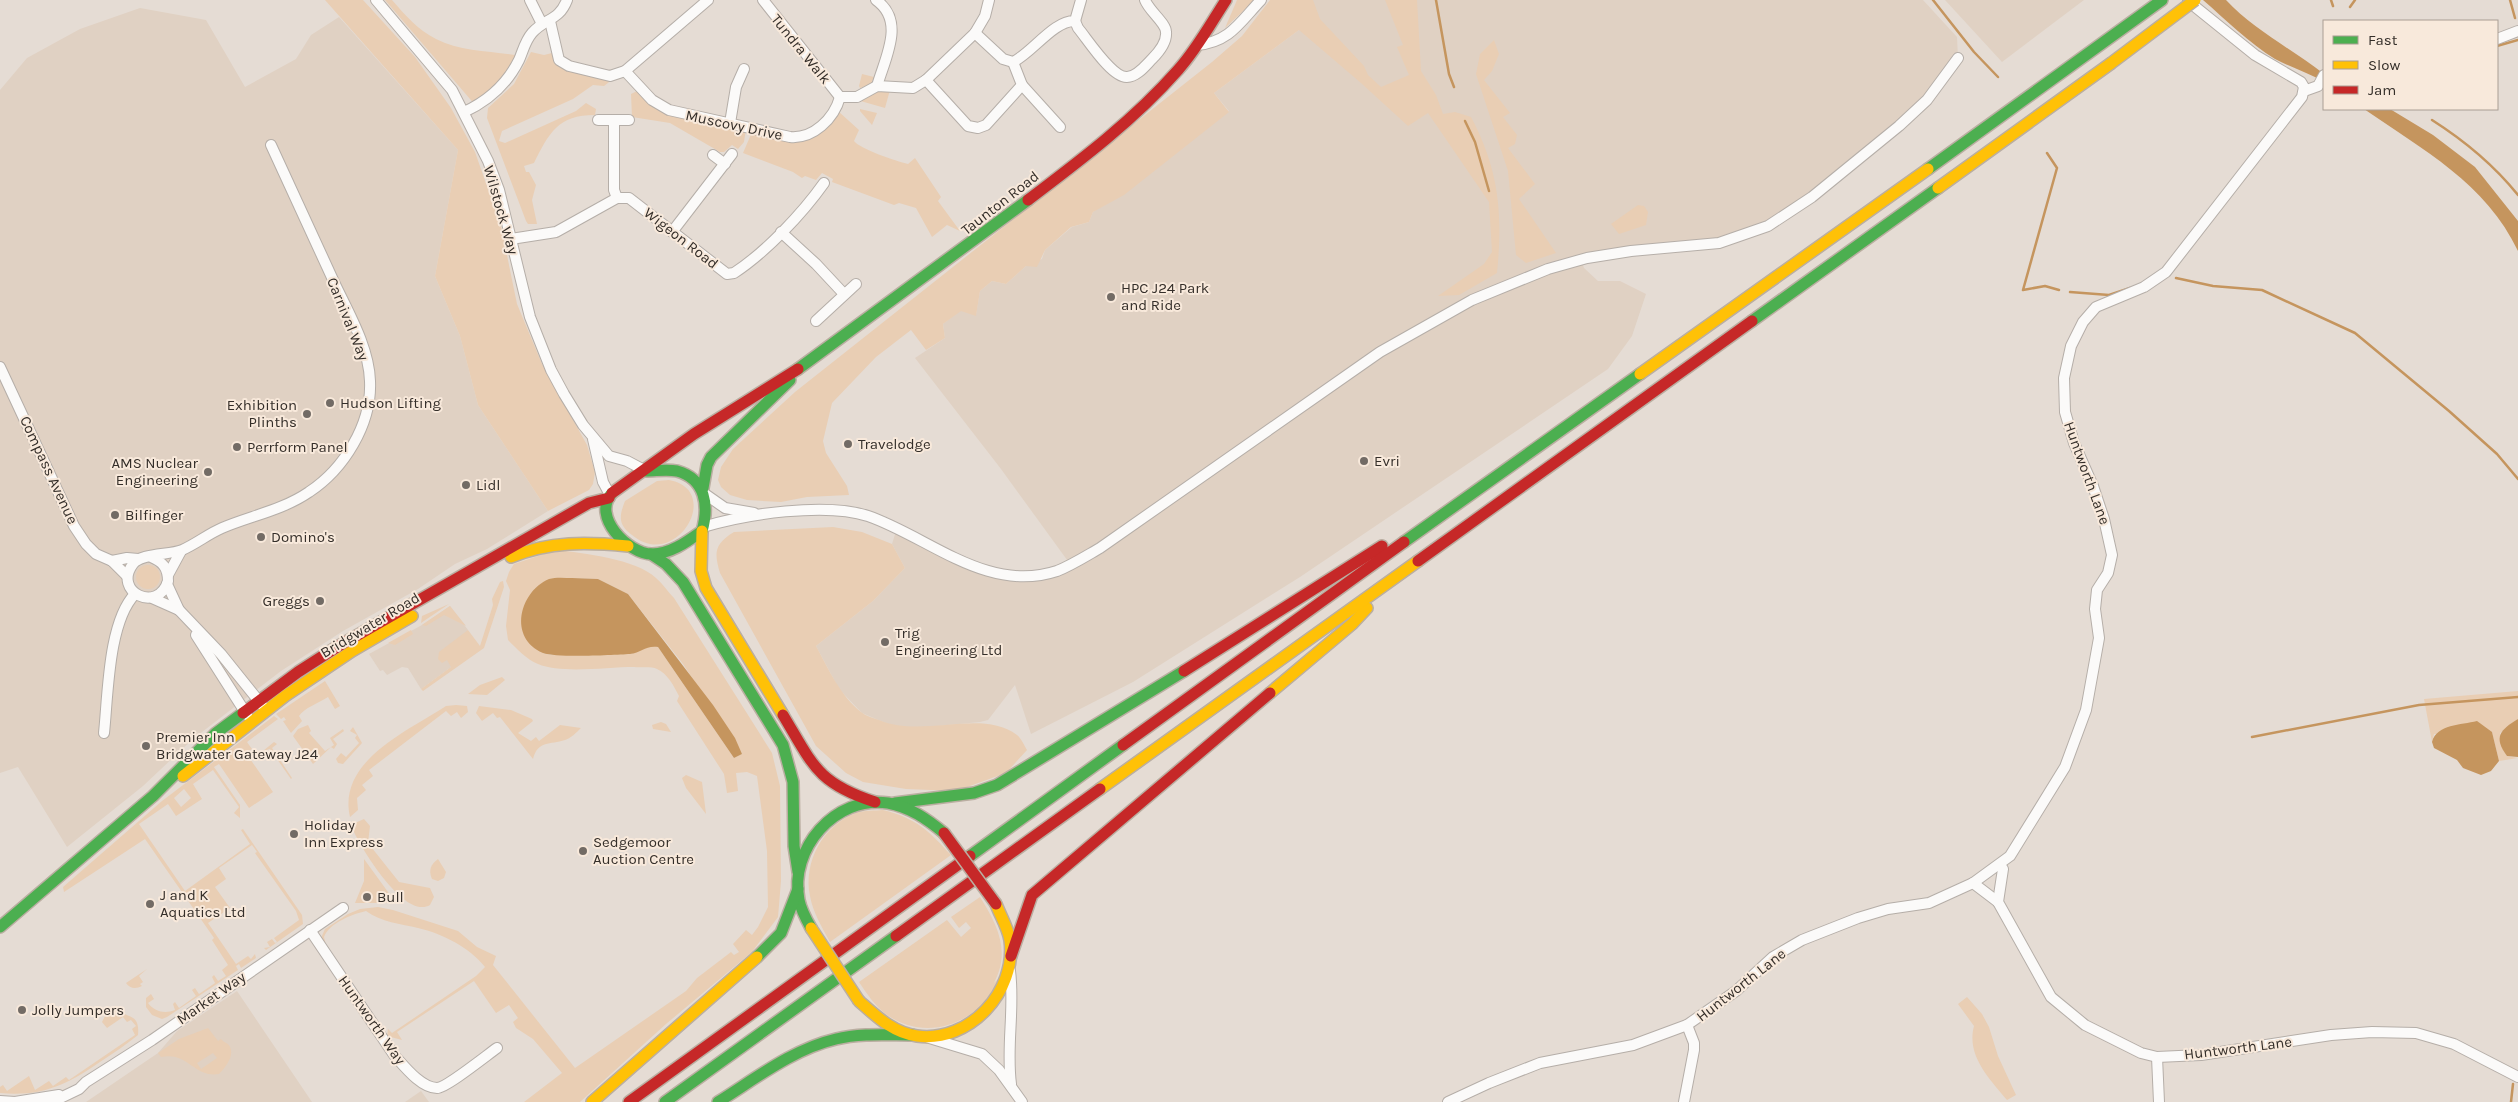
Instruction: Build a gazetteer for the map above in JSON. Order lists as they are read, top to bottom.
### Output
{
  "streets": {
    "main road": ["Taunton Road", "Bridgwater Road"],
    "street": [
      "Tundra Walk",
      "Muscovy Drive",
      "Wilstock Way",
      "Wigeon Road",
      "Carnival Way",
      "Compass Avenue",
      "Huntworth Lane",
      "Market Way",
      "Huntworth Way"
    ]
  },
  "crossings": [
    ["Tundra Walk", "Muscovy Drive"],
    ["Taunton Road", "Wilstock Way"],
    ["Taunton Road", "Bridgwater Road"],
    ["Wilstock Way", "Bridgwater Road"],
    ["Carnival Way", "Compass Avenue"],
    ["Market Way", "Huntworth Way"]
  ],
  "places": [
    "HPC J24 Park and Ride",
    "Hudson Lifting",
    "Exhibition Plinths",
    "Travelodge",
    "Perrform Panel",
    "Evri",
    "AMS Nuclear Engineering",
    "Lidl",
    "Bilfinger",
    "Domino's",
    "Greggs",
    "Trig Engineering Ltd",
    "Premier Inn Bridgwater Gateway J24",
    "Holiday Inn Express",
    "Sedgemoor Auction Centre",
    "Bull",
    "J and K Aquatics Ltd",
    "Jolly Jumpers"
  ],
  "legend": ["Fast", "Slow", "Jam"]
}
